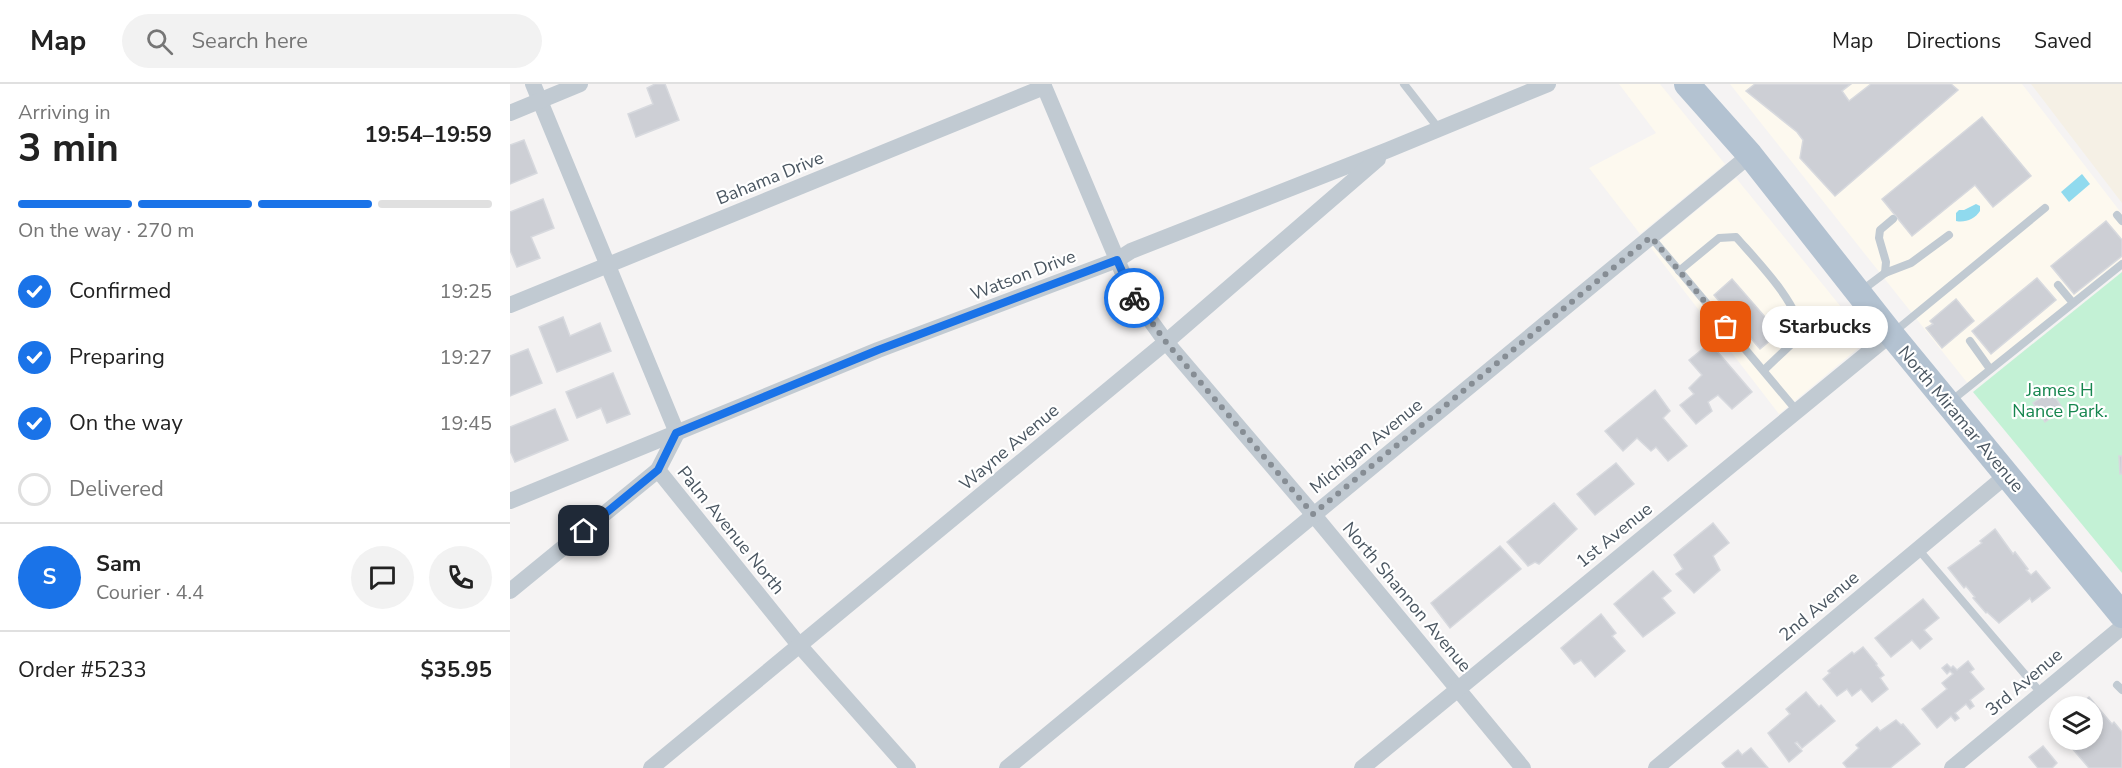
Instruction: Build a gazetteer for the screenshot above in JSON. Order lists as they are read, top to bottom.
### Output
{
  "streets": {
    "main road": ["North Miramar Avenue"],
    "street": [
      "Bahama Drive",
      "Watson Drive",
      "Michigan Avenue",
      "Wayne Avenue",
      "Palm Avenue North",
      "1st Avenue",
      "North Shannon Avenue",
      "2nd Avenue",
      "3rd Avenue"
    ]
  },
  "crossings": [
    ["Bahama Drive", "North Shannon Avenue"],
    ["Watson Drive", "Wayne Avenue"],
    ["Watson Drive", "Palm Avenue North"],
    ["Watson Drive", "North Shannon Avenue"],
    ["North Miramar Avenue", "Michigan Avenue"],
    ["North Miramar Avenue", "1st Avenue"],
    ["North Miramar Avenue", "2nd Avenue"],
    ["Michigan Avenue", "North Shannon Avenue"],
    ["Wayne Avenue", "Palm Avenue North"],
    ["Wayne Avenue", "North Shannon Avenue"],
    ["1st Avenue", "North Shannon Avenue"]
  ],
  "parks": ["James H Nance Park."],
  "places": ["Starbucks"],
  "page": {
    "header": "Map",
    "search": "Search here",
    "nav": ["Map", "Directions", "Saved"],
    "heading": ["3 min", "Arriving in", "19:54–19:59"],
    "panel": [
      "Sam",
      "Courier · 4.4",
      "Order #5233",
      "$35.95"
    ],
    "bar": "On the way · 270 m",
    "list": [
      ["Confirmed", "19:25"],
      ["Preparing", "19:27"],
      ["On the way", "19:45"],
      "Delivered"
    ],
    "bubble": "Starbucks",
    "round": "S"
  }
}
